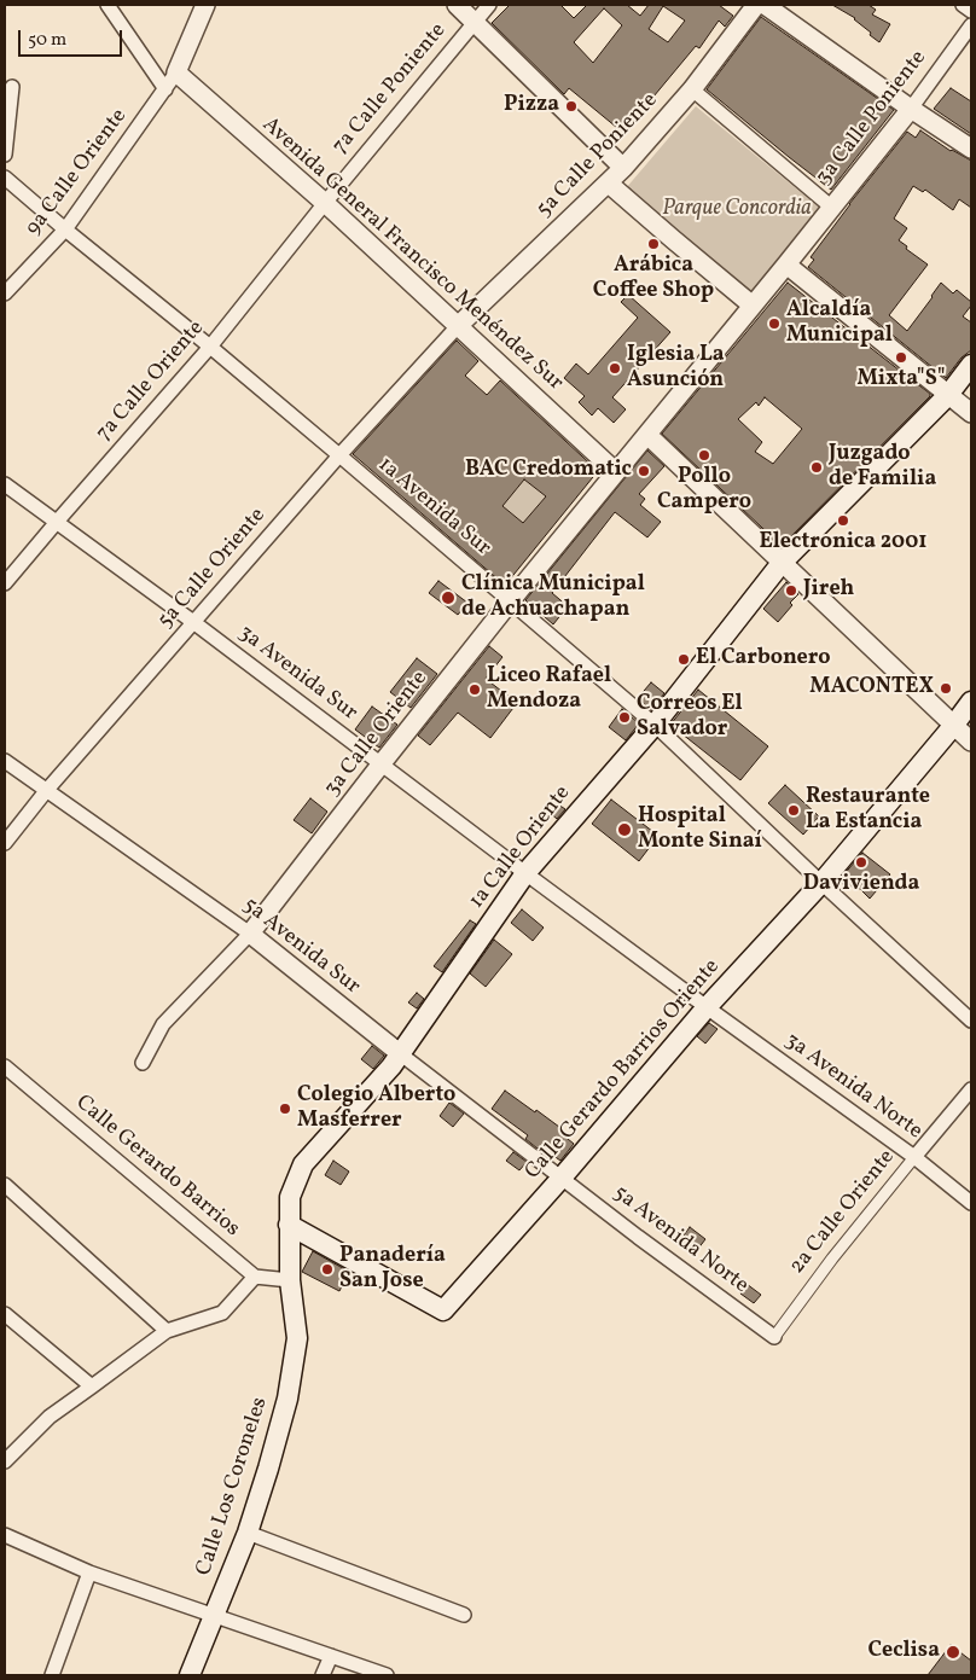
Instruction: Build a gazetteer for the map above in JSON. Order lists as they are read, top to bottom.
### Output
{
  "streets": {
    "main road": ["1a Calle Oriente", "Calle Gerardo Barrios Oriente", "Calle Los Coroneles"],
    "street": [
      "7a Calle Poniente",
      "3a Calle Poniente",
      "5a Calle Poniente",
      "9a Calle Oriente",
      "Avenida General Francisco Menéndez Sur",
      "7a Calle Oriente",
      "1a Avenida Sur",
      "5a Calle Oriente",
      "3a Avenida Sur",
      "3a Calle Oriente",
      "5a Avenida Sur",
      "3a Avenida Norte",
      "Calle Gerardo Barrios",
      "2a Calle Oriente",
      "5a Avenida Norte"
    ]
  },
  "crossings": [
    ["7a Calle Poniente", "Avenida General Francisco Menéndez Sur"],
    ["7a Calle Poniente", "7a Calle Oriente"],
    ["3a Calle Poniente", "3a Calle Oriente"],
    ["5a Calle Poniente", "Avenida General Francisco Menéndez Sur"],
    ["5a Calle Poniente", "5a Calle Oriente"],
    ["9a Calle Oriente", "Avenida General Francisco Menéndez Sur"],
    ["9a Calle Oriente", "1a Avenida Sur"],
    ["Avenida General Francisco Menéndez Sur", "7a Calle Oriente"],
    ["Avenida General Francisco Menéndez Sur", "5a Calle Oriente"],
    ["Avenida General Francisco Menéndez Sur", "3a Calle Oriente"],
    ["7a Calle Oriente", "1a Avenida Sur"],
    ["7a Calle Oriente", "3a Avenida Sur"],
    ["1a Avenida Sur", "5a Calle Oriente"],
    ["1a Avenida Sur", "3a Calle Oriente"],
    ["1a Avenida Sur", "1a Calle Oriente"],
    ["1a Avenida Sur", "Calle Gerardo Barrios Oriente"],
    ["5a Calle Oriente", "3a Avenida Sur"],
    ["5a Calle Oriente", "5a Avenida Sur"],
    ["3a Avenida Sur", "3a Calle Oriente"],
    ["3a Avenida Sur", "1a Calle Oriente"],
    ["3a Avenida Sur", "Calle Gerardo Barrios Oriente"],
    ["3a Avenida Sur", "3a Avenida Norte"],
    ["3a Calle Oriente", "5a Avenida Sur"],
    ["1a Calle Oriente", "5a Avenida Sur"],
    ["1a Calle Oriente", "Calle Los Coroneles"],
    ["5a Avenida Sur", "Calle Gerardo Barrios Oriente"],
    ["5a Avenida Sur", "5a Avenida Norte"],
    ["Calle Gerardo Barrios Oriente", "3a Avenida Norte"],
    ["Calle Gerardo Barrios Oriente", "5a Avenida Norte"],
    ["Calle Gerardo Barrios Oriente", "Calle Los Coroneles"],
    ["3a Avenida Norte", "2a Calle Oriente"],
    ["2a Calle Oriente", "5a Avenida Norte"]
  ],
  "parks": ["Parque Concordia"],
  "places": [
    "Pizza",
    "Arábica Coffee Shop",
    "Alcaldía Municipal",
    "Mixta\"S\"",
    "Iglesia La Asunción",
    "Pollo Campero",
    "Juzgado de Familia",
    "BAC Credomatic",
    "Electronica 2001",
    "Jireh",
    "Clínica Municipal de Achuachapan",
    "El Carbonero",
    "MACONTEX",
    "Liceo Rafael Mendoza",
    "Correos El Salvador",
    "Restaurante La Estancia",
    "Hospital Monte Sinaí",
    "Davivienda",
    "Colegio Alberto Masferrer",
    "Panadería San Jose",
    "Ceclisa"
  ],
  "scale_bar": "50 m"
}
